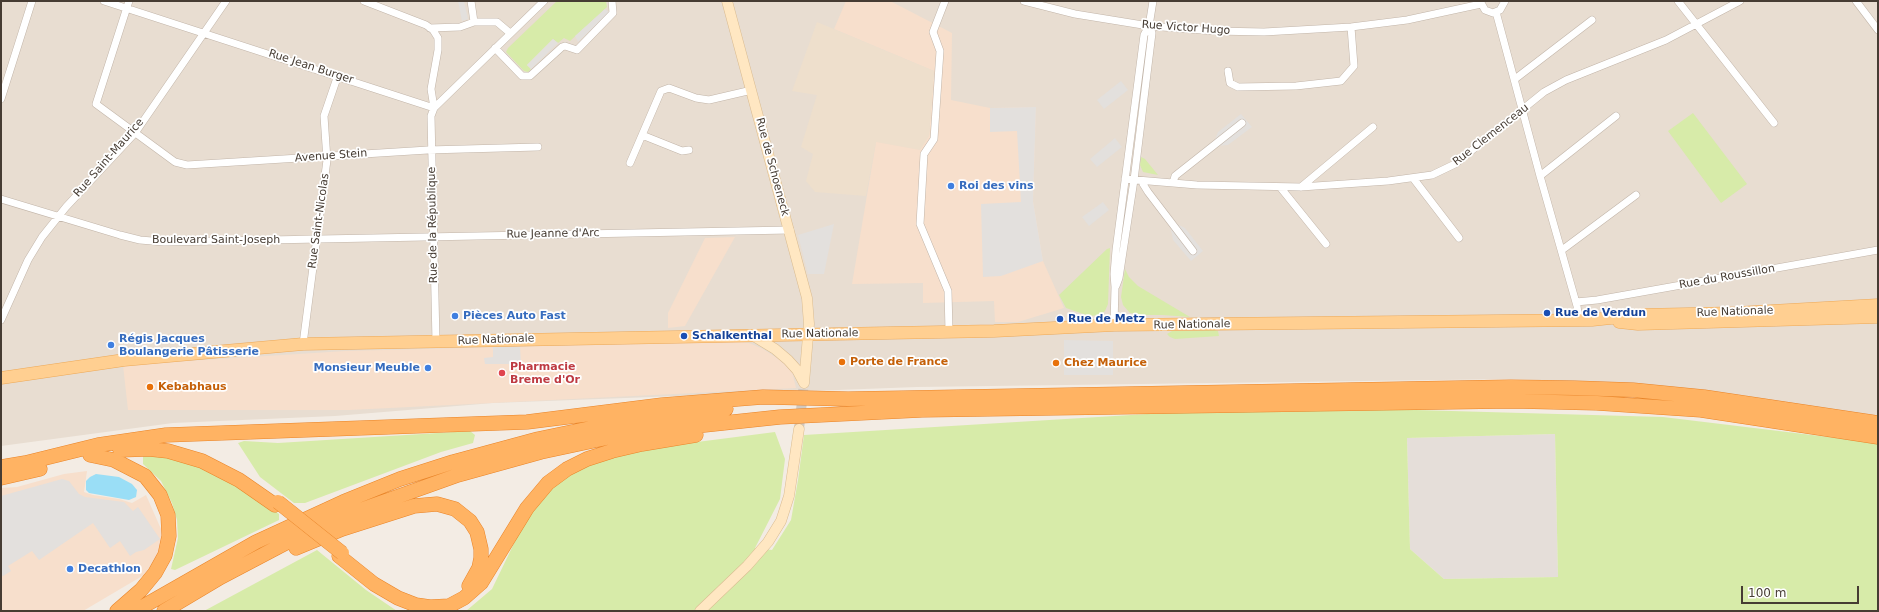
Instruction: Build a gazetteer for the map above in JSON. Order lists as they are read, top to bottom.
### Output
{
  "streets": {
    "main road": ["Rue de Schoeneck", "Rue Nationale"],
    "street": [
      "Rue Victor Hugo",
      "Rue Jean Burger",
      "Rue Clemenceau",
      "Avenue Stein",
      "Rue Saint-Maurice",
      "Rue Saint-Nicolas",
      "Rue de la République",
      "Rue Jeanne d'Arc",
      "Boulevard Saint-Joseph",
      "Rue du Roussillon"
    ]
  },
  "crossings": [
    ["Rue Jean Burger", "Avenue Stein"],
    ["Rue Jean Burger", "Rue Saint-Maurice"],
    ["Rue Jean Burger", "Rue Saint-Nicolas"],
    ["Rue Jean Burger", "Rue de la République"],
    ["Avenue Stein", "Rue Saint-Maurice"],
    ["Avenue Stein", "Rue Saint-Nicolas"],
    ["Avenue Stein", "Rue de la République"],
    ["Rue Saint-Maurice", "Boulevard Saint-Joseph"],
    ["Rue de Schoeneck", "Rue Jeanne d'Arc"],
    ["Rue de Schoeneck", "Rue Nationale"],
    ["Rue Saint-Nicolas", "Rue Jeanne d'Arc"],
    ["Rue Saint-Nicolas", "Boulevard Saint-Joseph"],
    ["Rue Saint-Nicolas", "Rue Nationale"],
    ["Rue de la République", "Rue Jeanne d'Arc"],
    ["Rue de la République", "Rue Nationale"],
    ["Rue Jeanne d'Arc", "Boulevard Saint-Joseph"]
  ],
  "places": [
    "Roi des vins",
    "Rue de Verdun",
    "Pièces Auto Fast",
    "Rue de Metz",
    "Schalkenthal",
    "Régis Jacques Boulangerie Pâtisserie",
    "Porte de France",
    "Chez Maurice",
    "Monsieur Meuble",
    "Pharmacie Breme d'Or",
    "Kebabhaus",
    "Decathlon"
  ],
  "scale_bar": "100 m"
}
